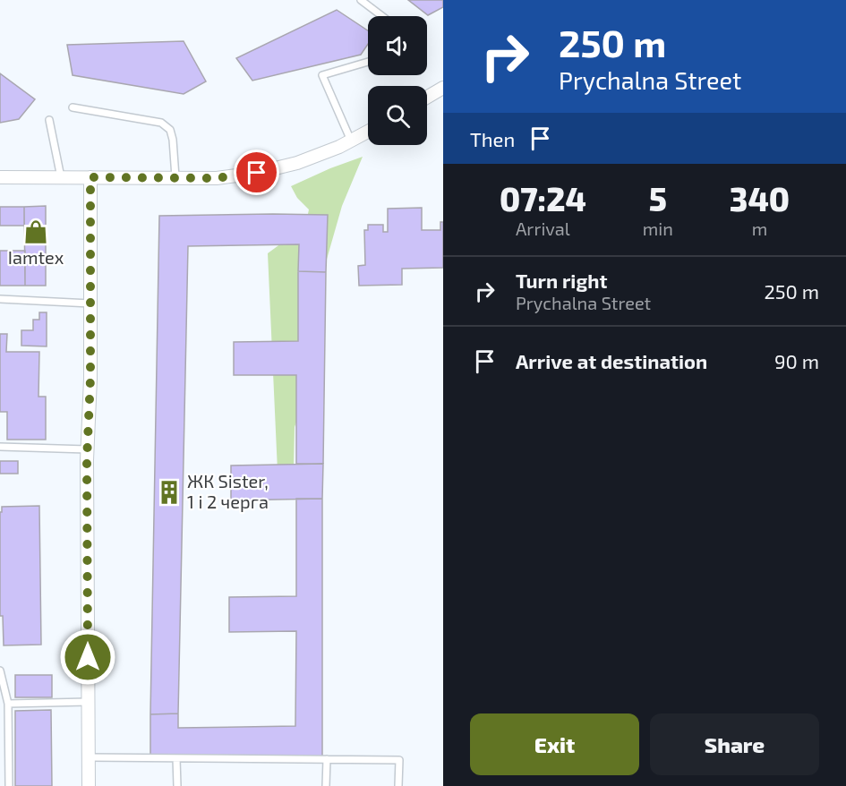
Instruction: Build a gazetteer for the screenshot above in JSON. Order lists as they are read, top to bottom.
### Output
{
  "places": {
    "shop": ["Iamtex"],
    "building": ["ЖК Sister, 1 і 2 черга"]
  },
  "page": {
    "turn": ["250 m", "Prychalna Street"],
    "then": "Then",
    "eta": [
      "07:24",
      "Arrival",
      "5",
      "min",
      "340",
      "m"
    ],
    "list": [
      {
        "name": "Turn right",
        "note": "Prychalna Street",
        "value": "250 m"
      },
      {
        "name": "Arrive at destination",
        "value": "90 m"
      }
    ],
    "buttons": ["Exit", "Share"]
  }
}
